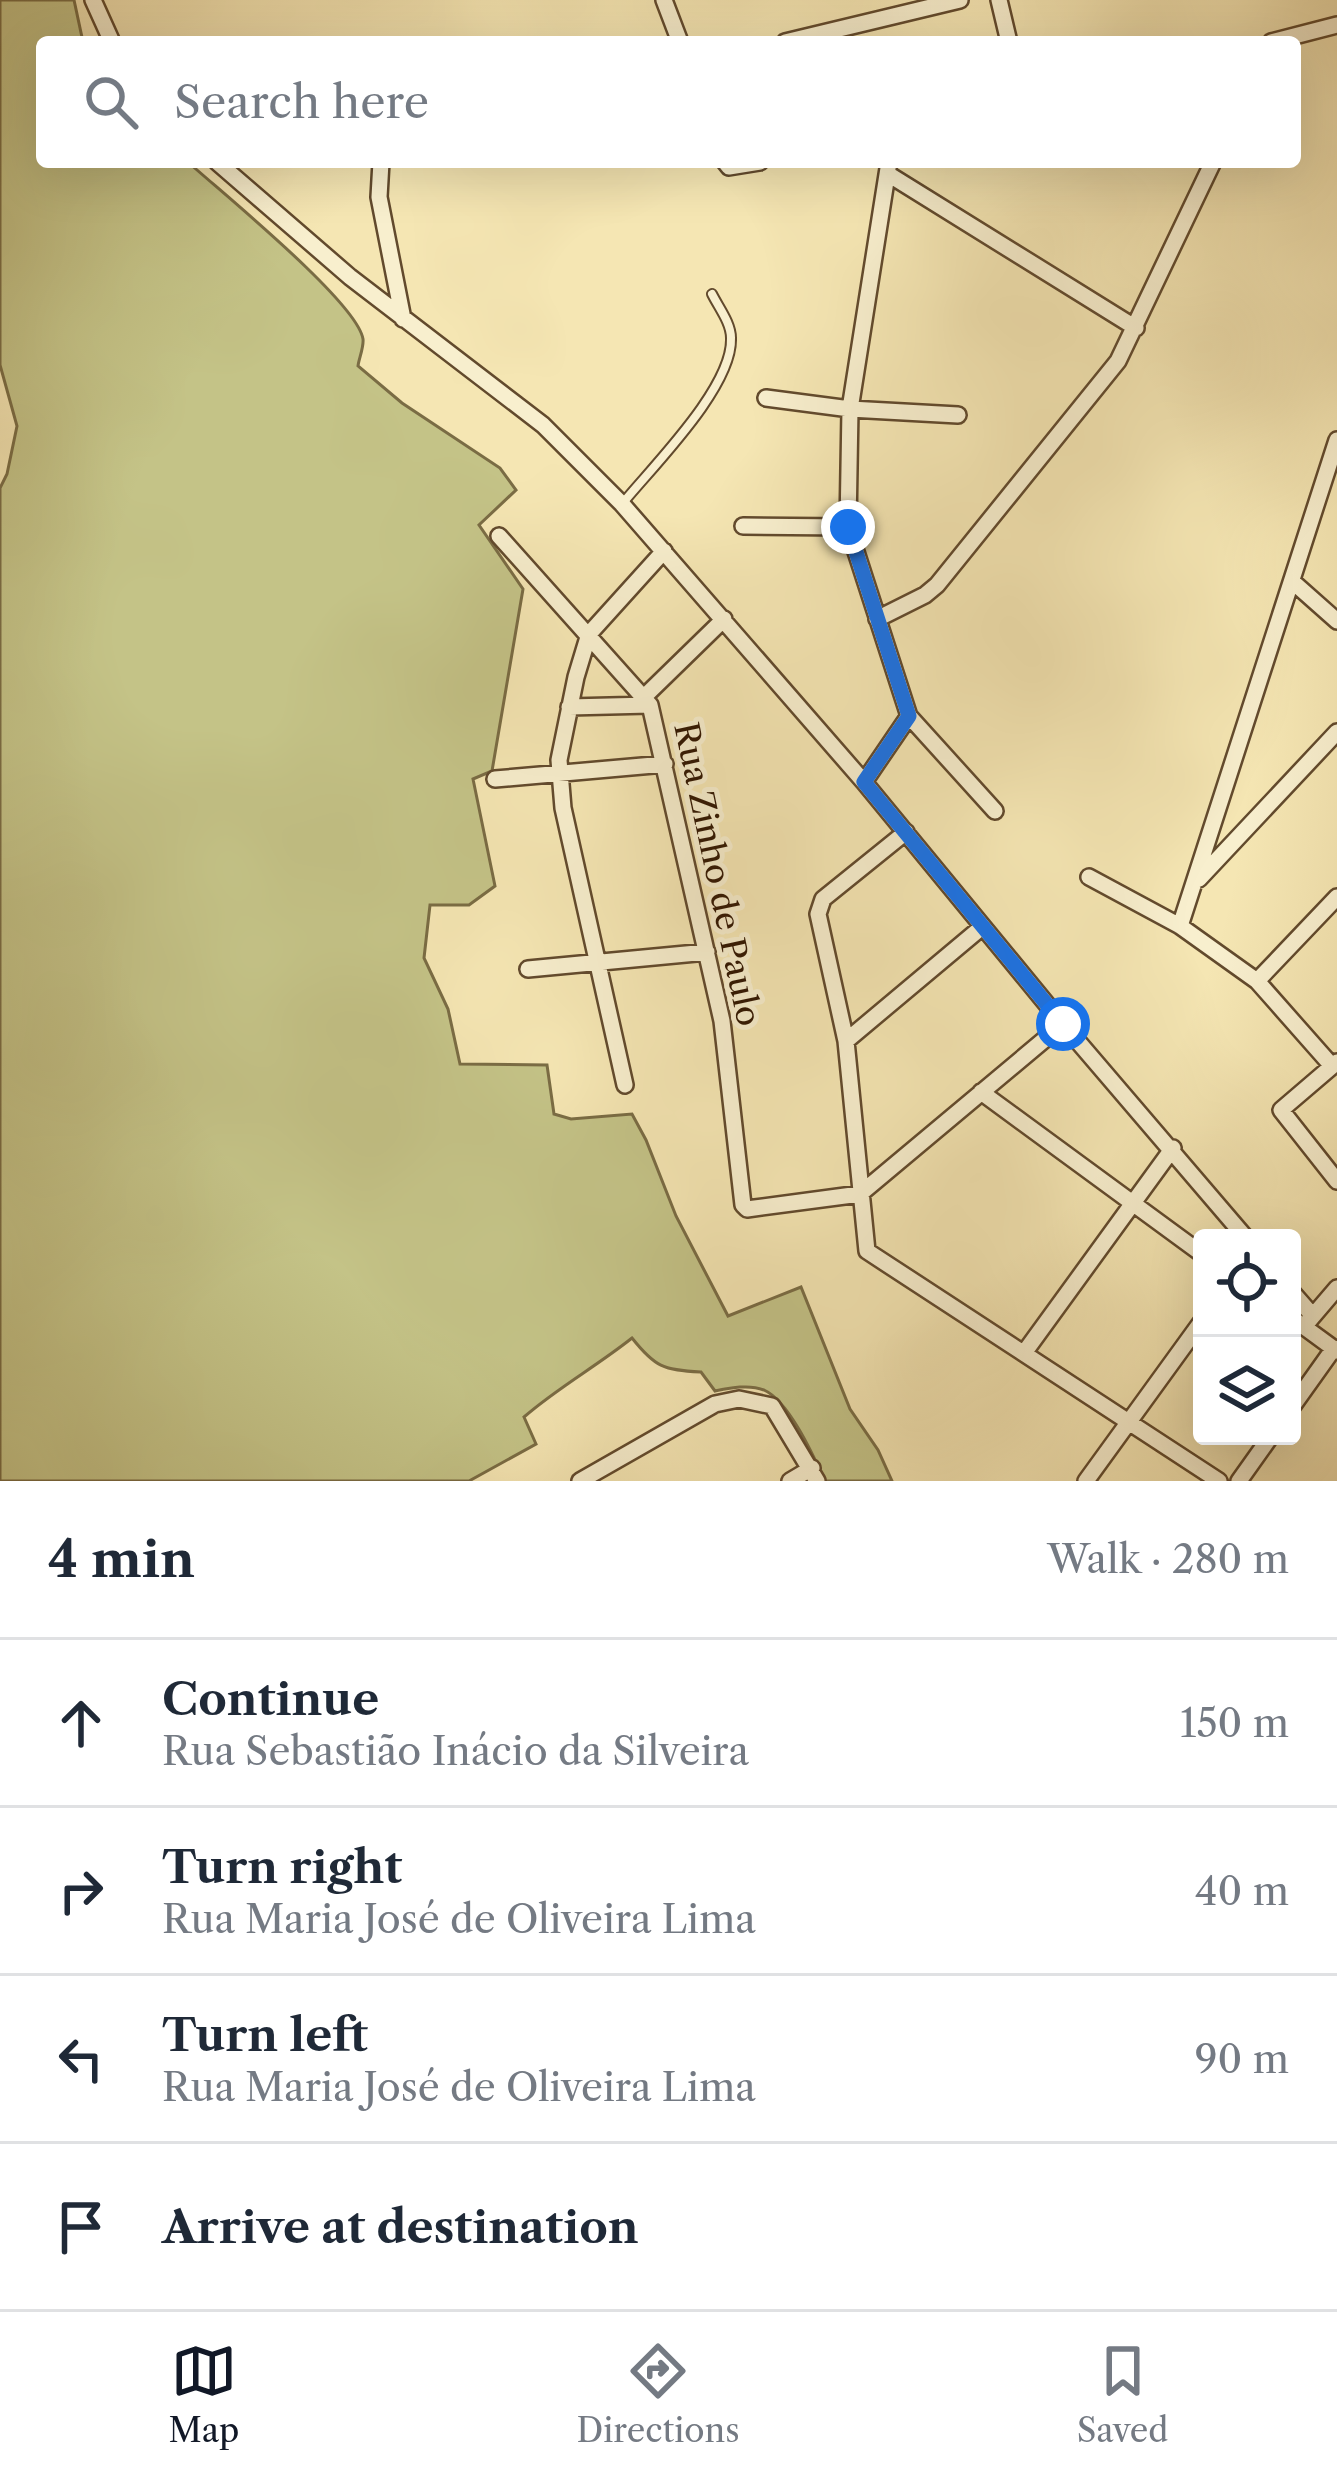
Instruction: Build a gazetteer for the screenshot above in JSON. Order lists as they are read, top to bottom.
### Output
{
  "streets": {
    "street": ["Rua Zinho de Paulo"]
  },
  "page": {
    "search": "Search here",
    "heading": ["4 min", "Walk · 280 m"],
    "list": [
      ["Continue", "Rua Sebastião Inácio da Silveira", "150 m"],
      ["Turn right", "Rua Maria José de Oliveira Lima", "40 m"],
      ["Turn left", "Rua Maria José de Oliveira Lima", "90 m"],
      "Arrive at destination"
    ],
    "nav": ["Map", "Directions", "Saved"]
  }
}
